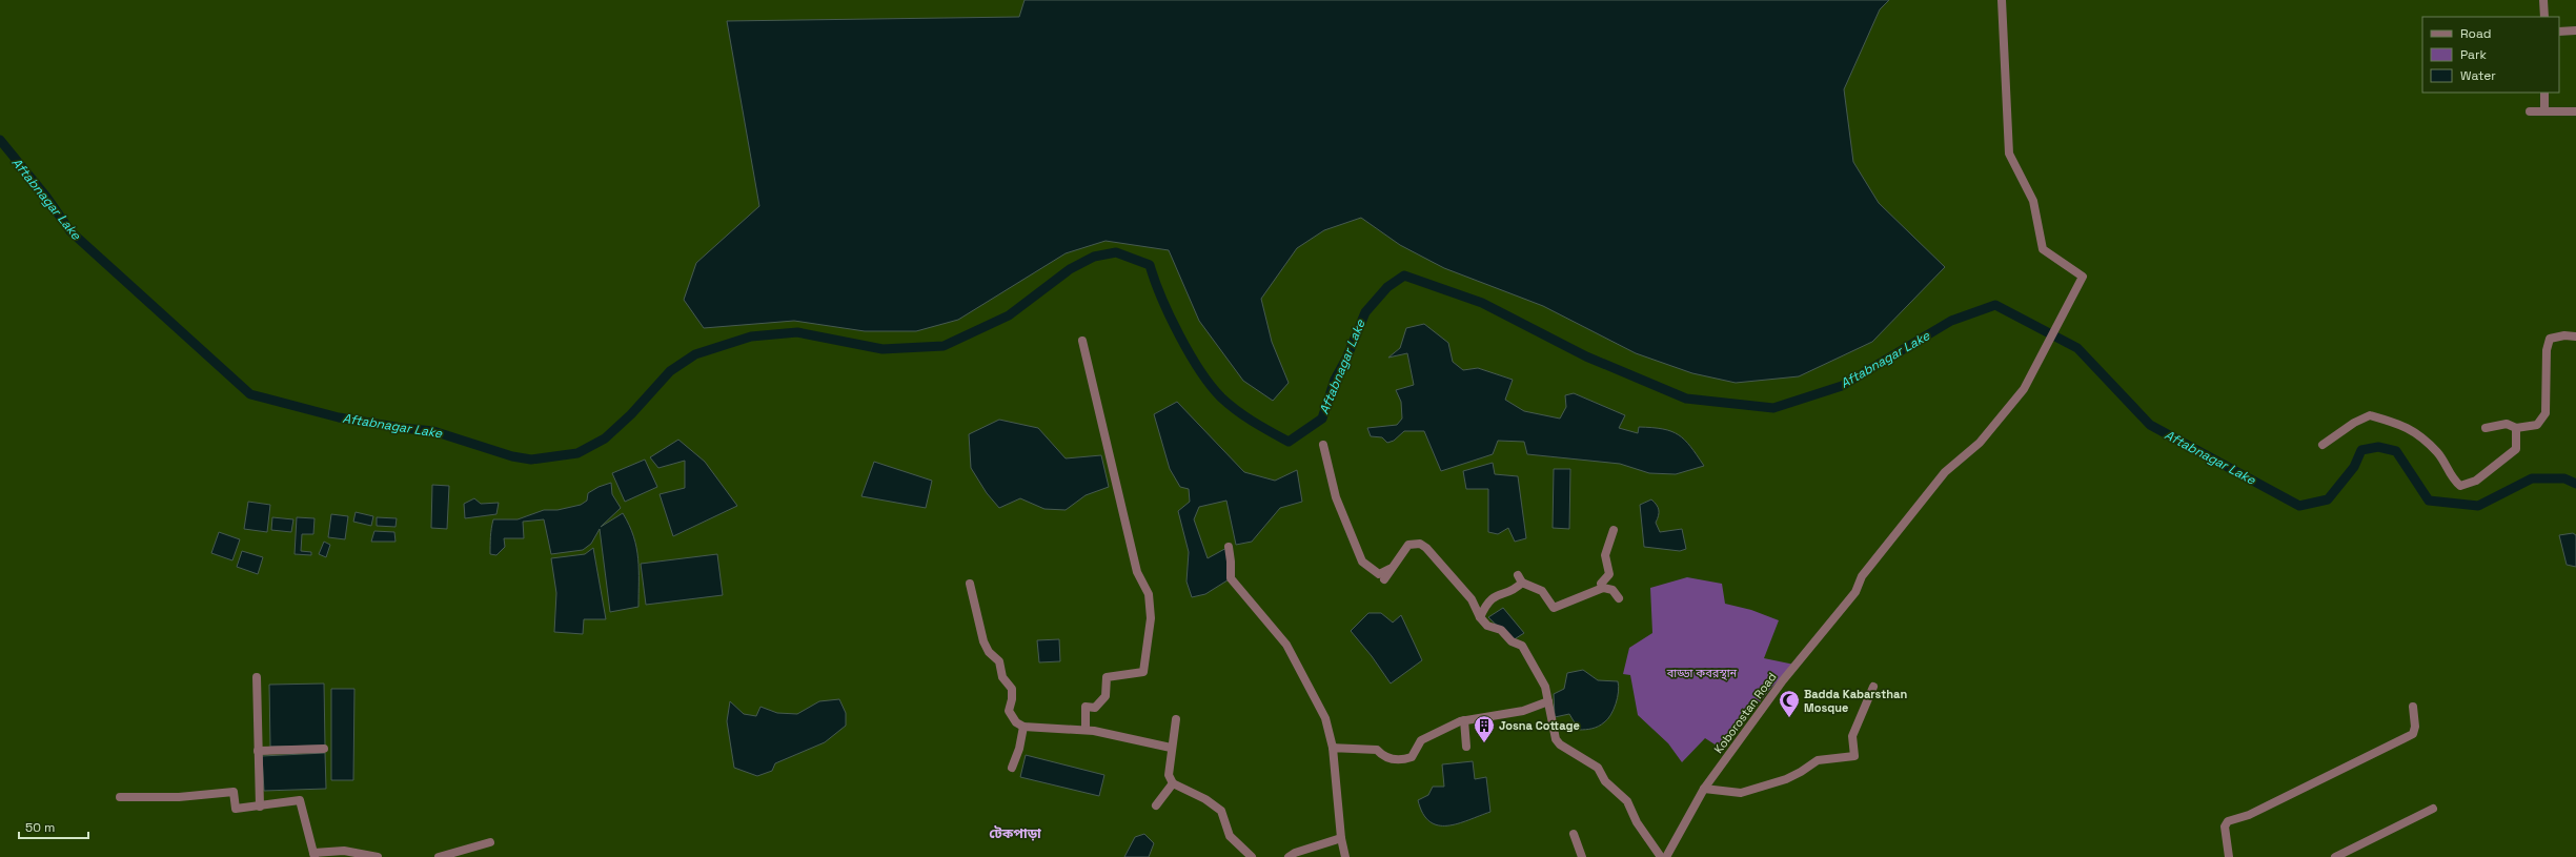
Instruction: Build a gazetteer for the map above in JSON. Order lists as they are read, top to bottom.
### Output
{
  "streets": {
    "street": ["Koborostan Road"]
  },
  "districts": ["টেকপাড়া"],
  "water": ["Aftabnagar Lake"],
  "parks": ["বাড্ডা কবরস্থান"],
  "places": {
    "mosque": ["Badda Kabarsthan Mosque"],
    "building": ["Josna Cottage"]
  },
  "legend": ["Road", "Park", "Water"],
  "scale_bar": "50 m"
}
